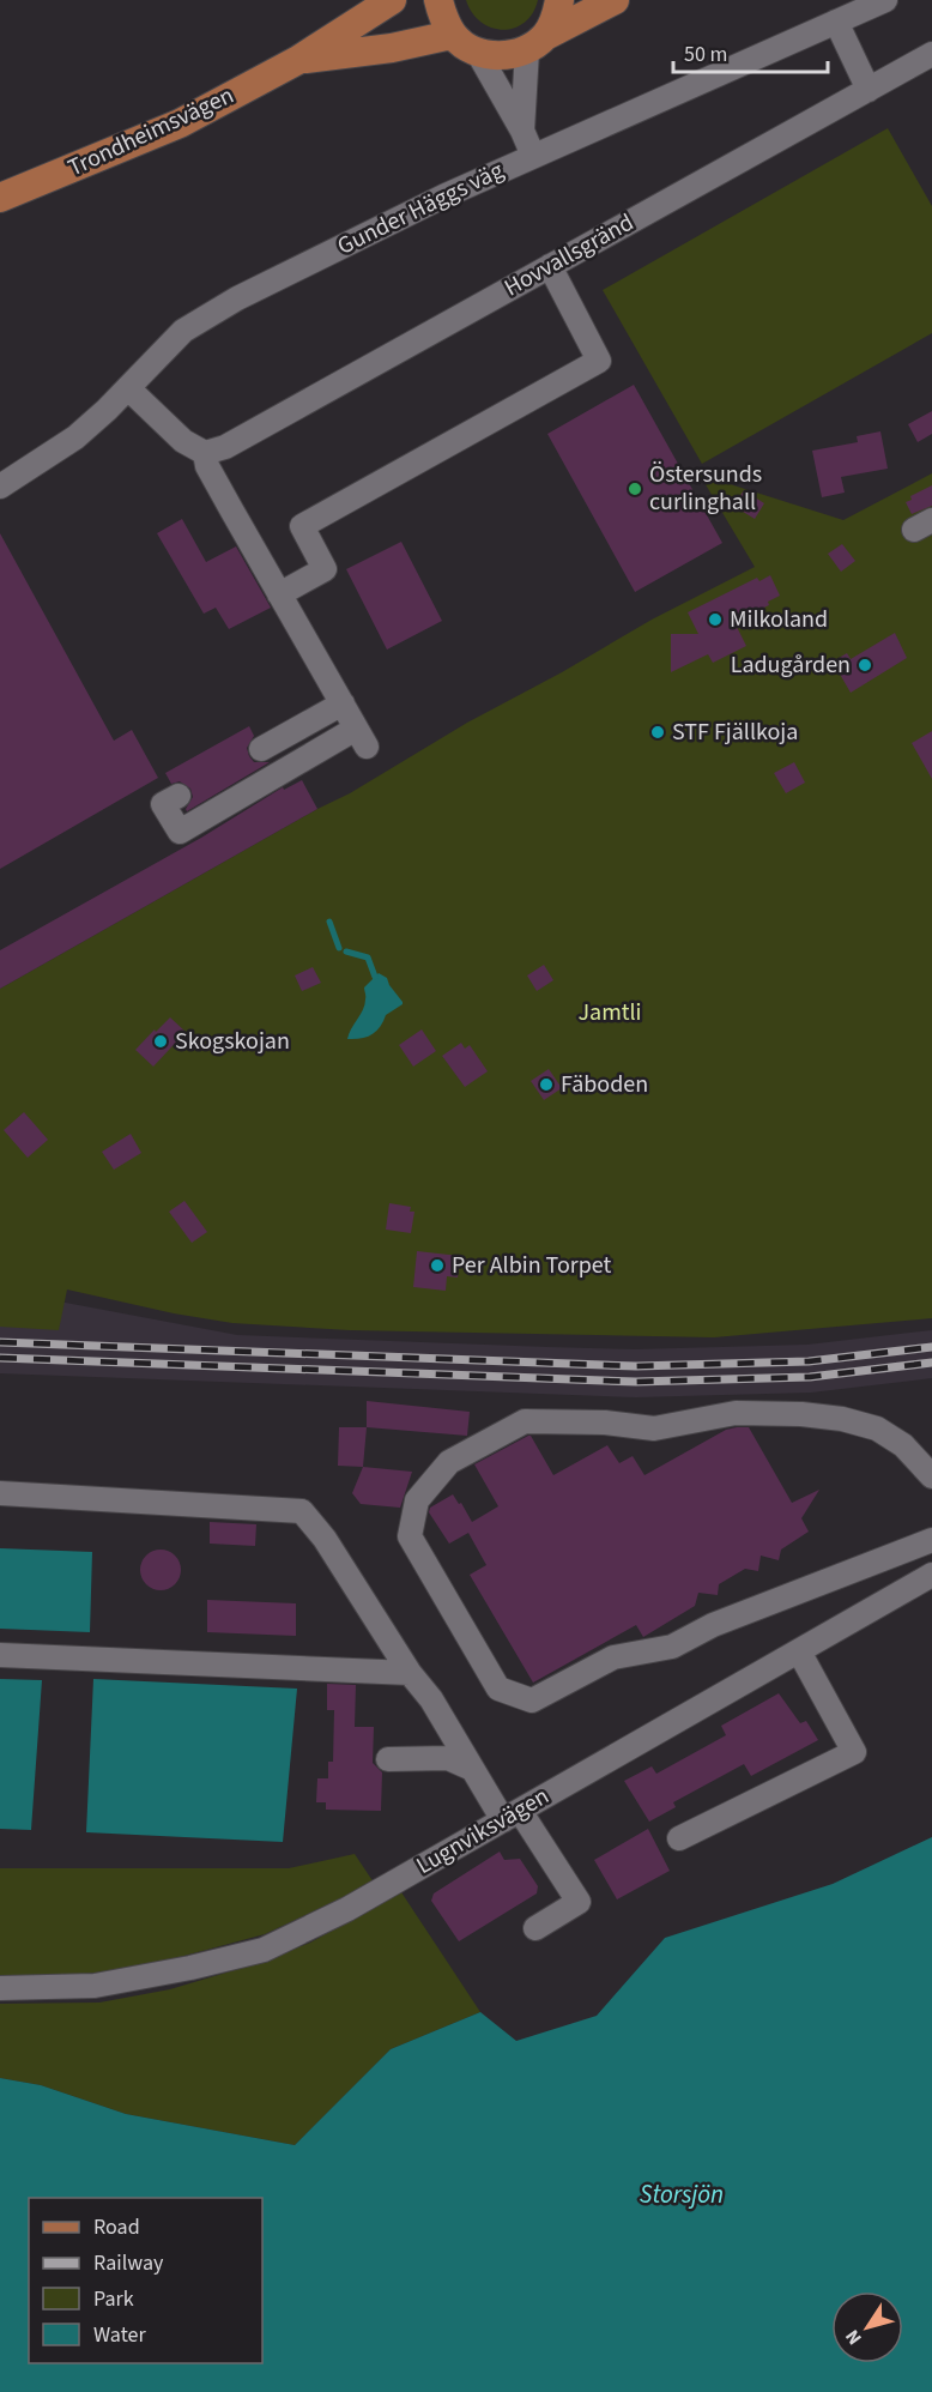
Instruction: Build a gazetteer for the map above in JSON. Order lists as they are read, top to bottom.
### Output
{
  "streets": {
    "main road": ["Trondheimsvägen"],
    "street": ["Gunder Häggs väg", "Hovvallsgränd", "Lugnviksvägen"]
  },
  "water": ["Storsjön"],
  "parks": ["Jamtli"],
  "places": [
    "Östersunds curlinghall",
    "Milkoland",
    "Ladugården",
    "STF Fjällkoja",
    "Skogskojan",
    "Fäboden",
    "Per Albin Torpet"
  ],
  "legend": [
    "Road",
    "Railway",
    "Park",
    "Water"
  ],
  "scale_bar": "50 m",
  "north": "bottom left"
}
